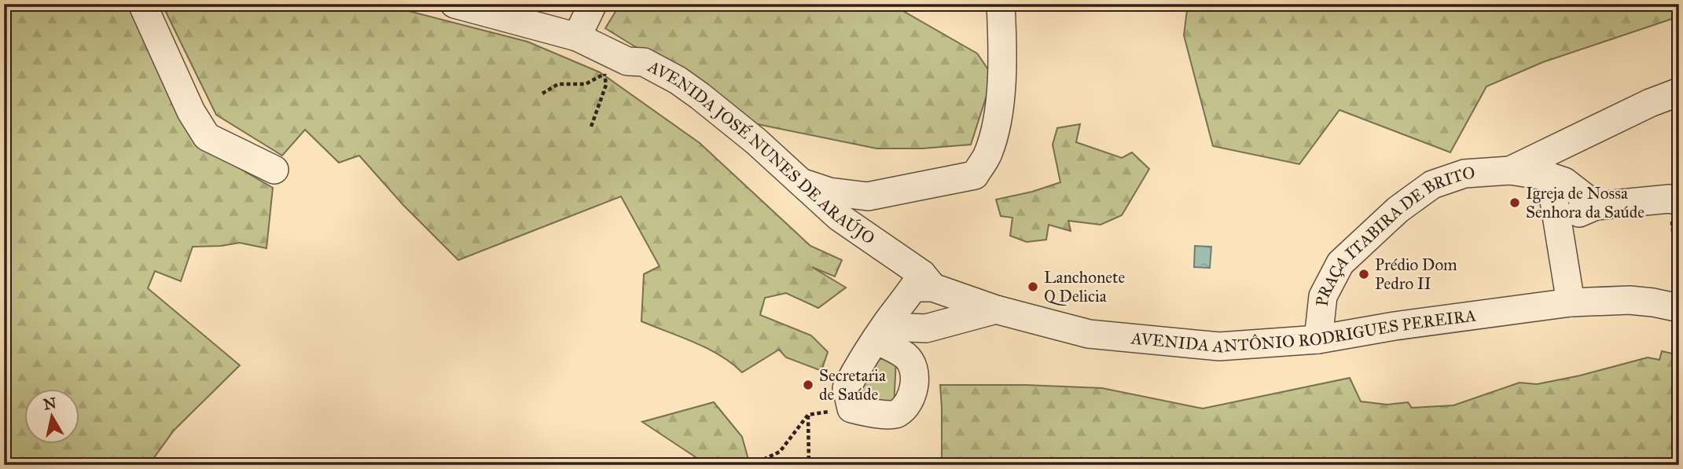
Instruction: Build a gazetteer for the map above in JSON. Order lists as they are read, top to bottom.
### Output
{
  "streets": {
    "street": ["AVENIDA JOSÉ NUNES DE ARAÚJO", "PRAÇA ITABIRA DE BRITO", "AVENIDA ANTÔNIO RODRIGUES PEREIRA"]
  },
  "crossings": [
    ["AVENIDA JOSÉ NUNES DE ARAÚJO", "AVENIDA ANTÔNIO RODRIGUES PEREIRA"],
    ["PRAÇA ITABIRA DE BRITO", "AVENIDA ANTÔNIO RODRIGUES PEREIRA"]
  ],
  "places": [
    "Igreja de Nossa Senhora da Saúde",
    "Prédio Dom Pedro II",
    "Lanchonete Q Delicia",
    "Secretaria de Saúde"
  ],
  "north": "top"
}
